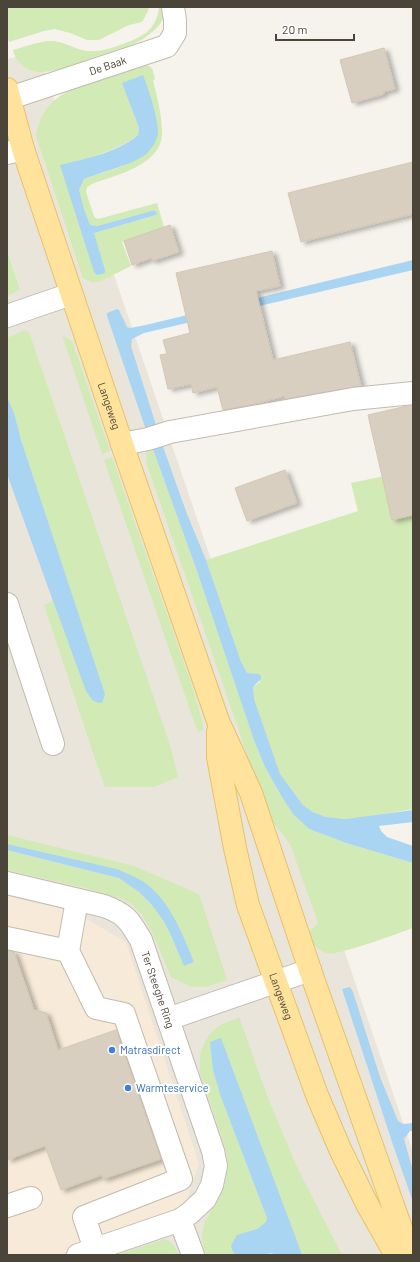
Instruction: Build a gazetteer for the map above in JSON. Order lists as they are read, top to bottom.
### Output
{
  "streets": {
    "main road": ["Langeweg"],
    "street": ["De Baak", "Ter Steeghe Ring"]
  },
  "crossings": [
    ["De Baak", "Langeweg"]
  ],
  "places": ["Matrasdirect", "Warmteservice"],
  "scale_bar": "20 m"
}
